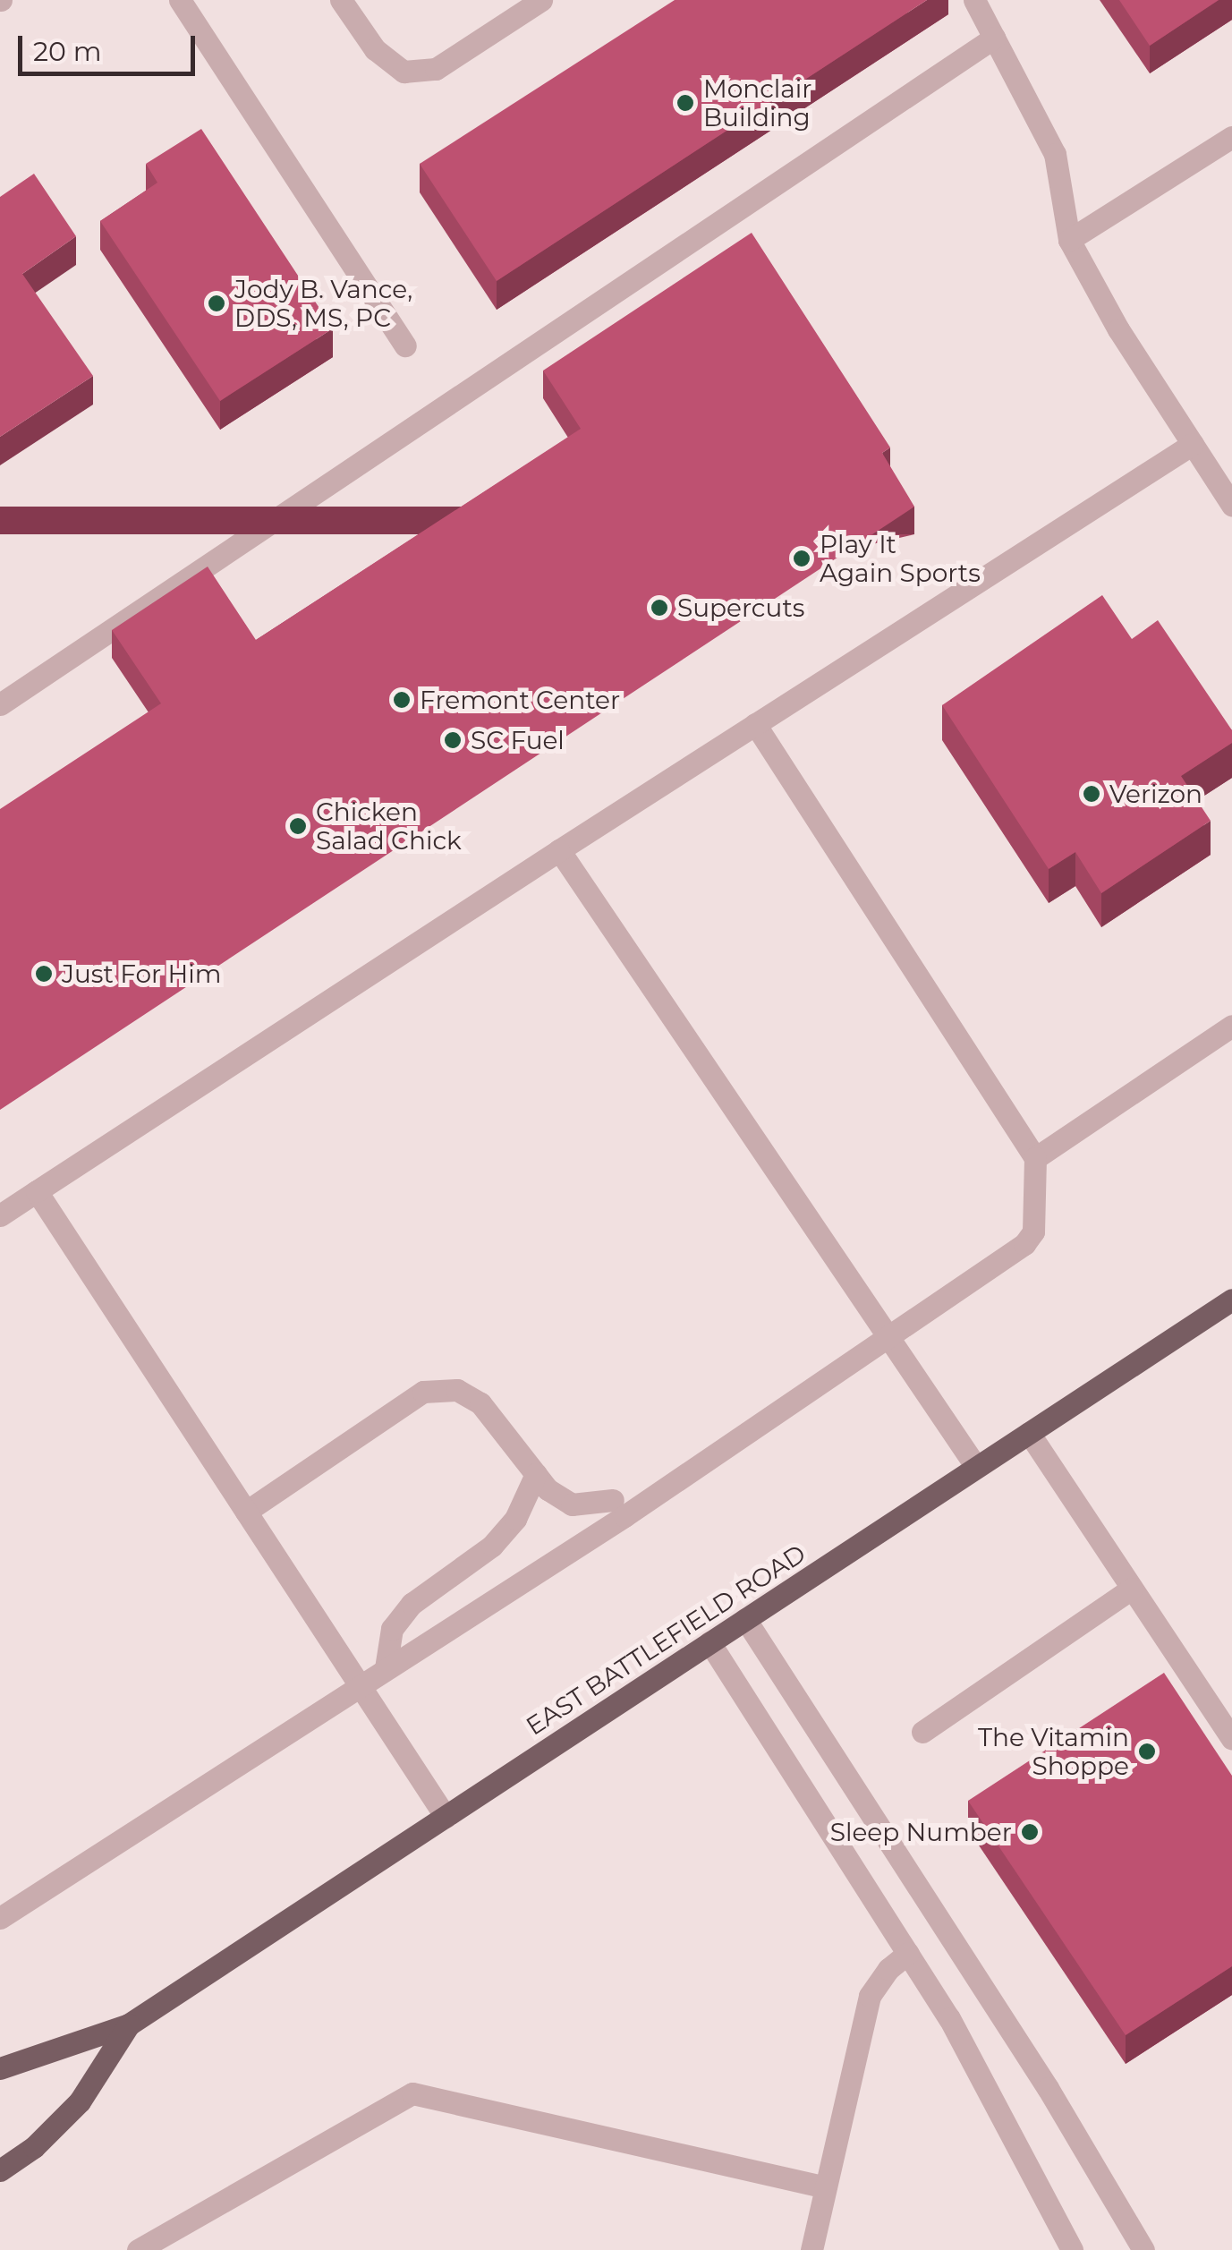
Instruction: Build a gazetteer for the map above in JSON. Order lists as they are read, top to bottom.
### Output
{
  "streets": {
    "main road": ["EAST BATTLEFIELD ROAD"]
  },
  "places": [
    "Monclair Building",
    "Jody B. Vance, DDS, MS, PC",
    "Play It Again Sports",
    "Supercuts",
    "Fremont Center",
    "SC Fuel",
    "Verizon",
    "Chicken Salad Chick",
    "Just For Him",
    "The Vitamin Shoppe",
    "Sleep Number"
  ],
  "scale_bar": "20 m"
}
